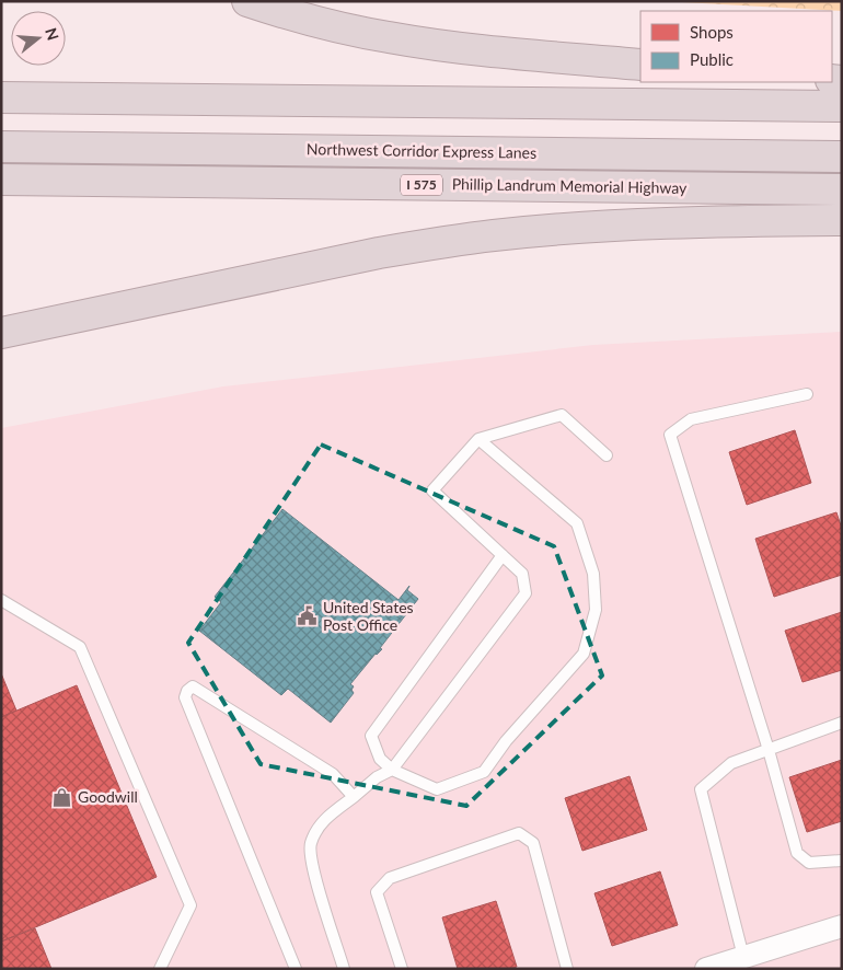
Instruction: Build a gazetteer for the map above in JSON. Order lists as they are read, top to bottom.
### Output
{
  "streets": {
    "highway": ["Northwest Corridor Express Lanes", "I 575", "Phillip Landrum Memorial Highway"]
  },
  "places": {
    "public building": ["United States Post Office"],
    "shop": ["Goodwill"]
  },
  "legend": ["Shops", "Public"],
  "north": "right"
}
